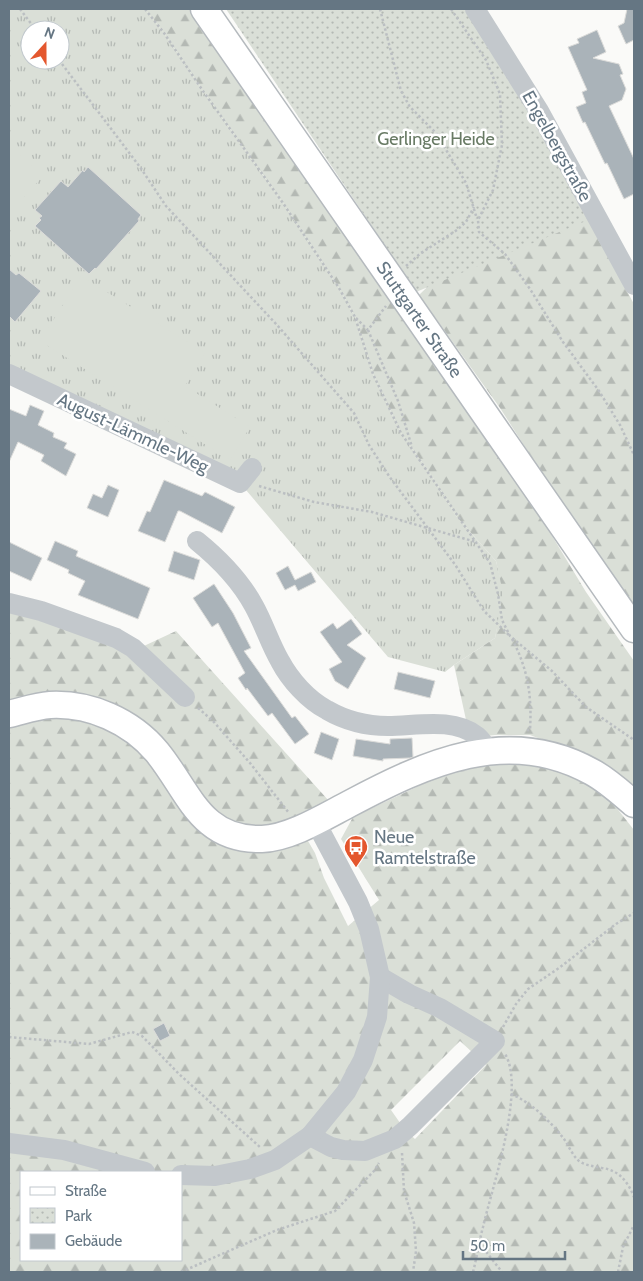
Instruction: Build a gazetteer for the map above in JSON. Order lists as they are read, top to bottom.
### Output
{
  "streets": {
    "main road": ["Stuttgarter Straße"],
    "street": ["Engelbergstraße", "August-Lämmle-Weg"]
  },
  "parks": ["Gerlinger Heide"],
  "places": {
    "bus stop": ["Neue Ramtelstraße"]
  },
  "legend": ["Straße", "Park", "Gebäude"],
  "scale_bar": "50 m",
  "north": "top"
}
